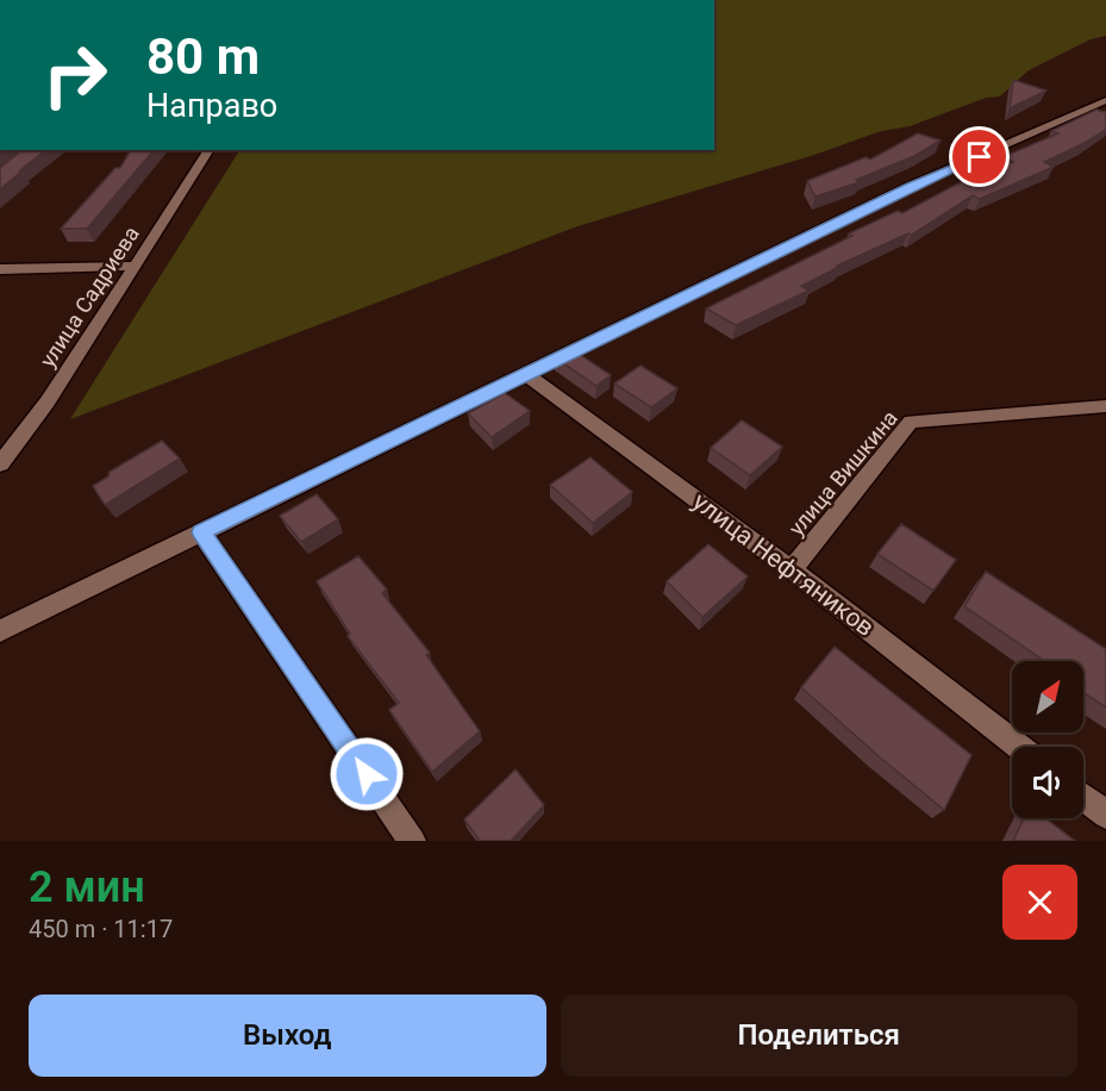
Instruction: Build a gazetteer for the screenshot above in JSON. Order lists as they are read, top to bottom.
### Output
{
  "streets": {
    "street": ["улица Садриева", "улица Вишкина", "улица Нефтяников"]
  },
  "crossings": [
    ["улица Вишкина", "улица Нефтяников"]
  ],
  "north": "top right",
  "page": {
    "turn": ["80 m", "Направо"],
    "heading": ["2 мин", "450 m · 11:17"],
    "buttons": ["Выход", "Поделиться"]
  }
}
